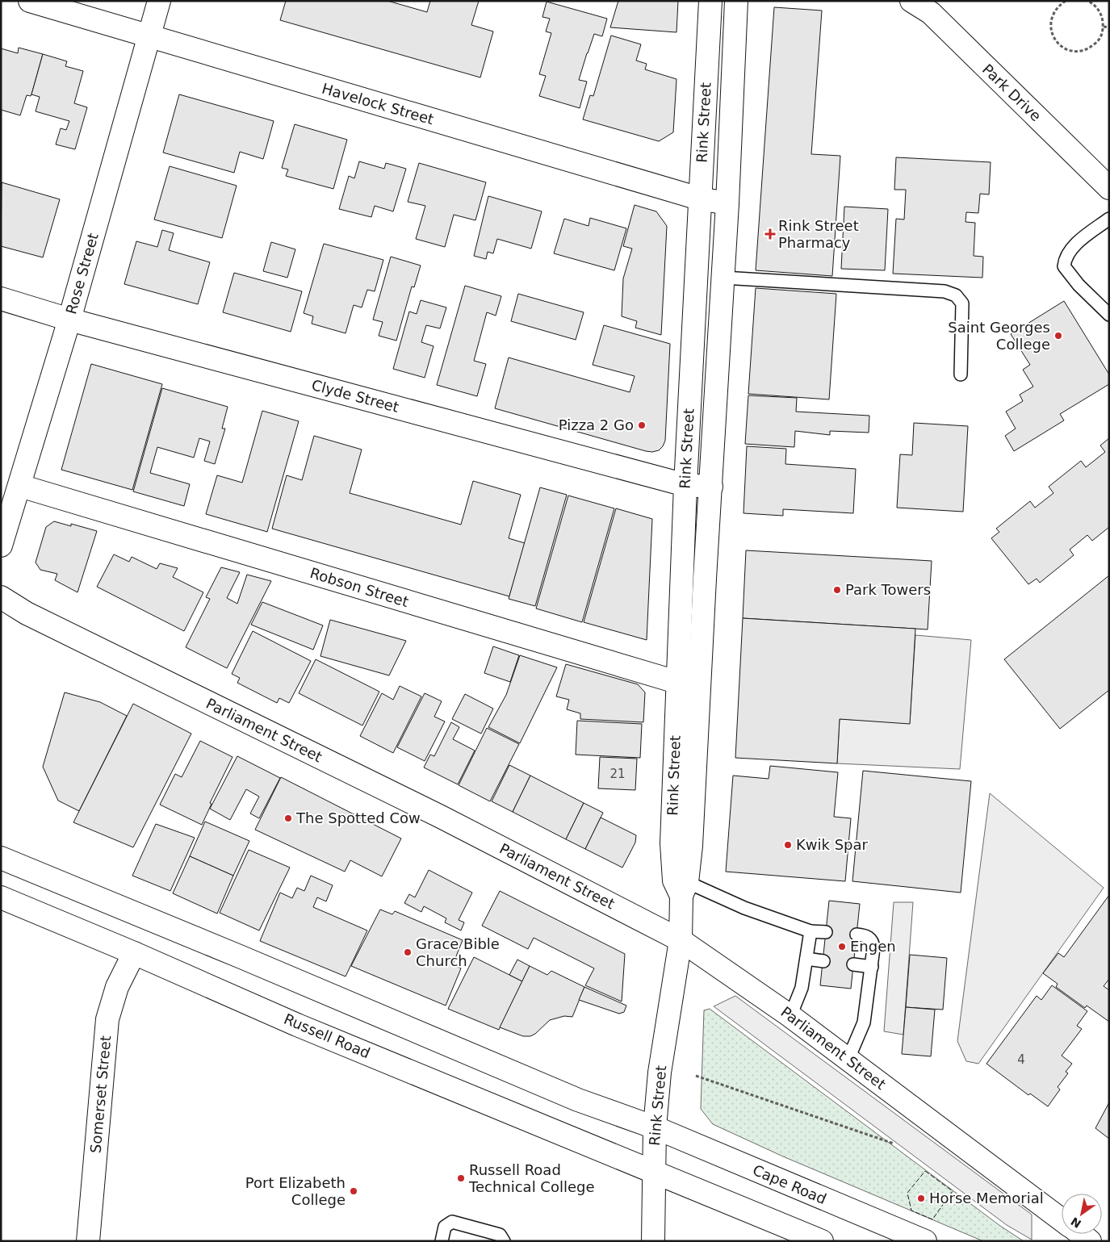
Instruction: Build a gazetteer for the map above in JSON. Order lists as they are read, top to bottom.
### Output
{
  "streets": {
    "street": [
      "Park Drive",
      "Havelock Street",
      "Rink Street",
      "Rose Street",
      "Clyde Street",
      "Robson Street",
      "Parliament Street",
      "Russell Road",
      "Somerset Street",
      "Cape Road"
    ]
  },
  "crossings": [
    ["Havelock Street", "Rink Street"],
    ["Havelock Street", "Rose Street"],
    ["Rink Street", "Clyde Street"],
    ["Rink Street", "Robson Street"],
    ["Rink Street", "Parliament Street"],
    ["Rink Street", "Russell Road"],
    ["Rink Street", "Cape Road"],
    ["Rose Street", "Clyde Street"],
    ["Rose Street", "Robson Street"],
    ["Russell Road", "Somerset Street"]
  ],
  "places": {
    "health": ["Rink Street Pharmacy"],
    "other": [
      "Saint Georges College",
      "Pizza 2 Go",
      "Park Towers",
      "The Spotted Cow",
      "Kwik Spar",
      "Engen",
      "Grace Bible Church",
      "Russell Road Technical College",
      "Port Elizabeth College",
      "Horse Memorial"
    ]
  },
  "house_numbers": ["21", "4"],
  "north": "bottom left"
}
